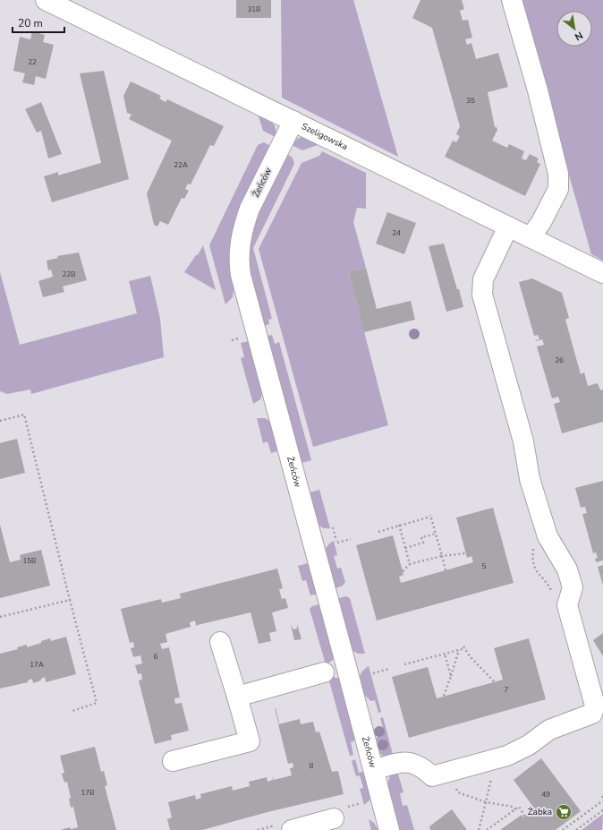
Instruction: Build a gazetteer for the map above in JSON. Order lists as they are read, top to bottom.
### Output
{
  "streets": {
    "street": ["Szeligowska", "Żeńców"]
  },
  "crossings": [
    ["Szeligowska", "Żeńców"]
  ],
  "places": {
    "supermarket": ["Żabka"]
  },
  "house_numbers": [
    "31B",
    "22",
    "35",
    "22A",
    "24",
    "22B",
    "26",
    "15B",
    "5",
    "6",
    "17A",
    "7",
    "8",
    "17B",
    "49"
  ],
  "scale_bar": "20 m",
  "north": "bottom right"
}
